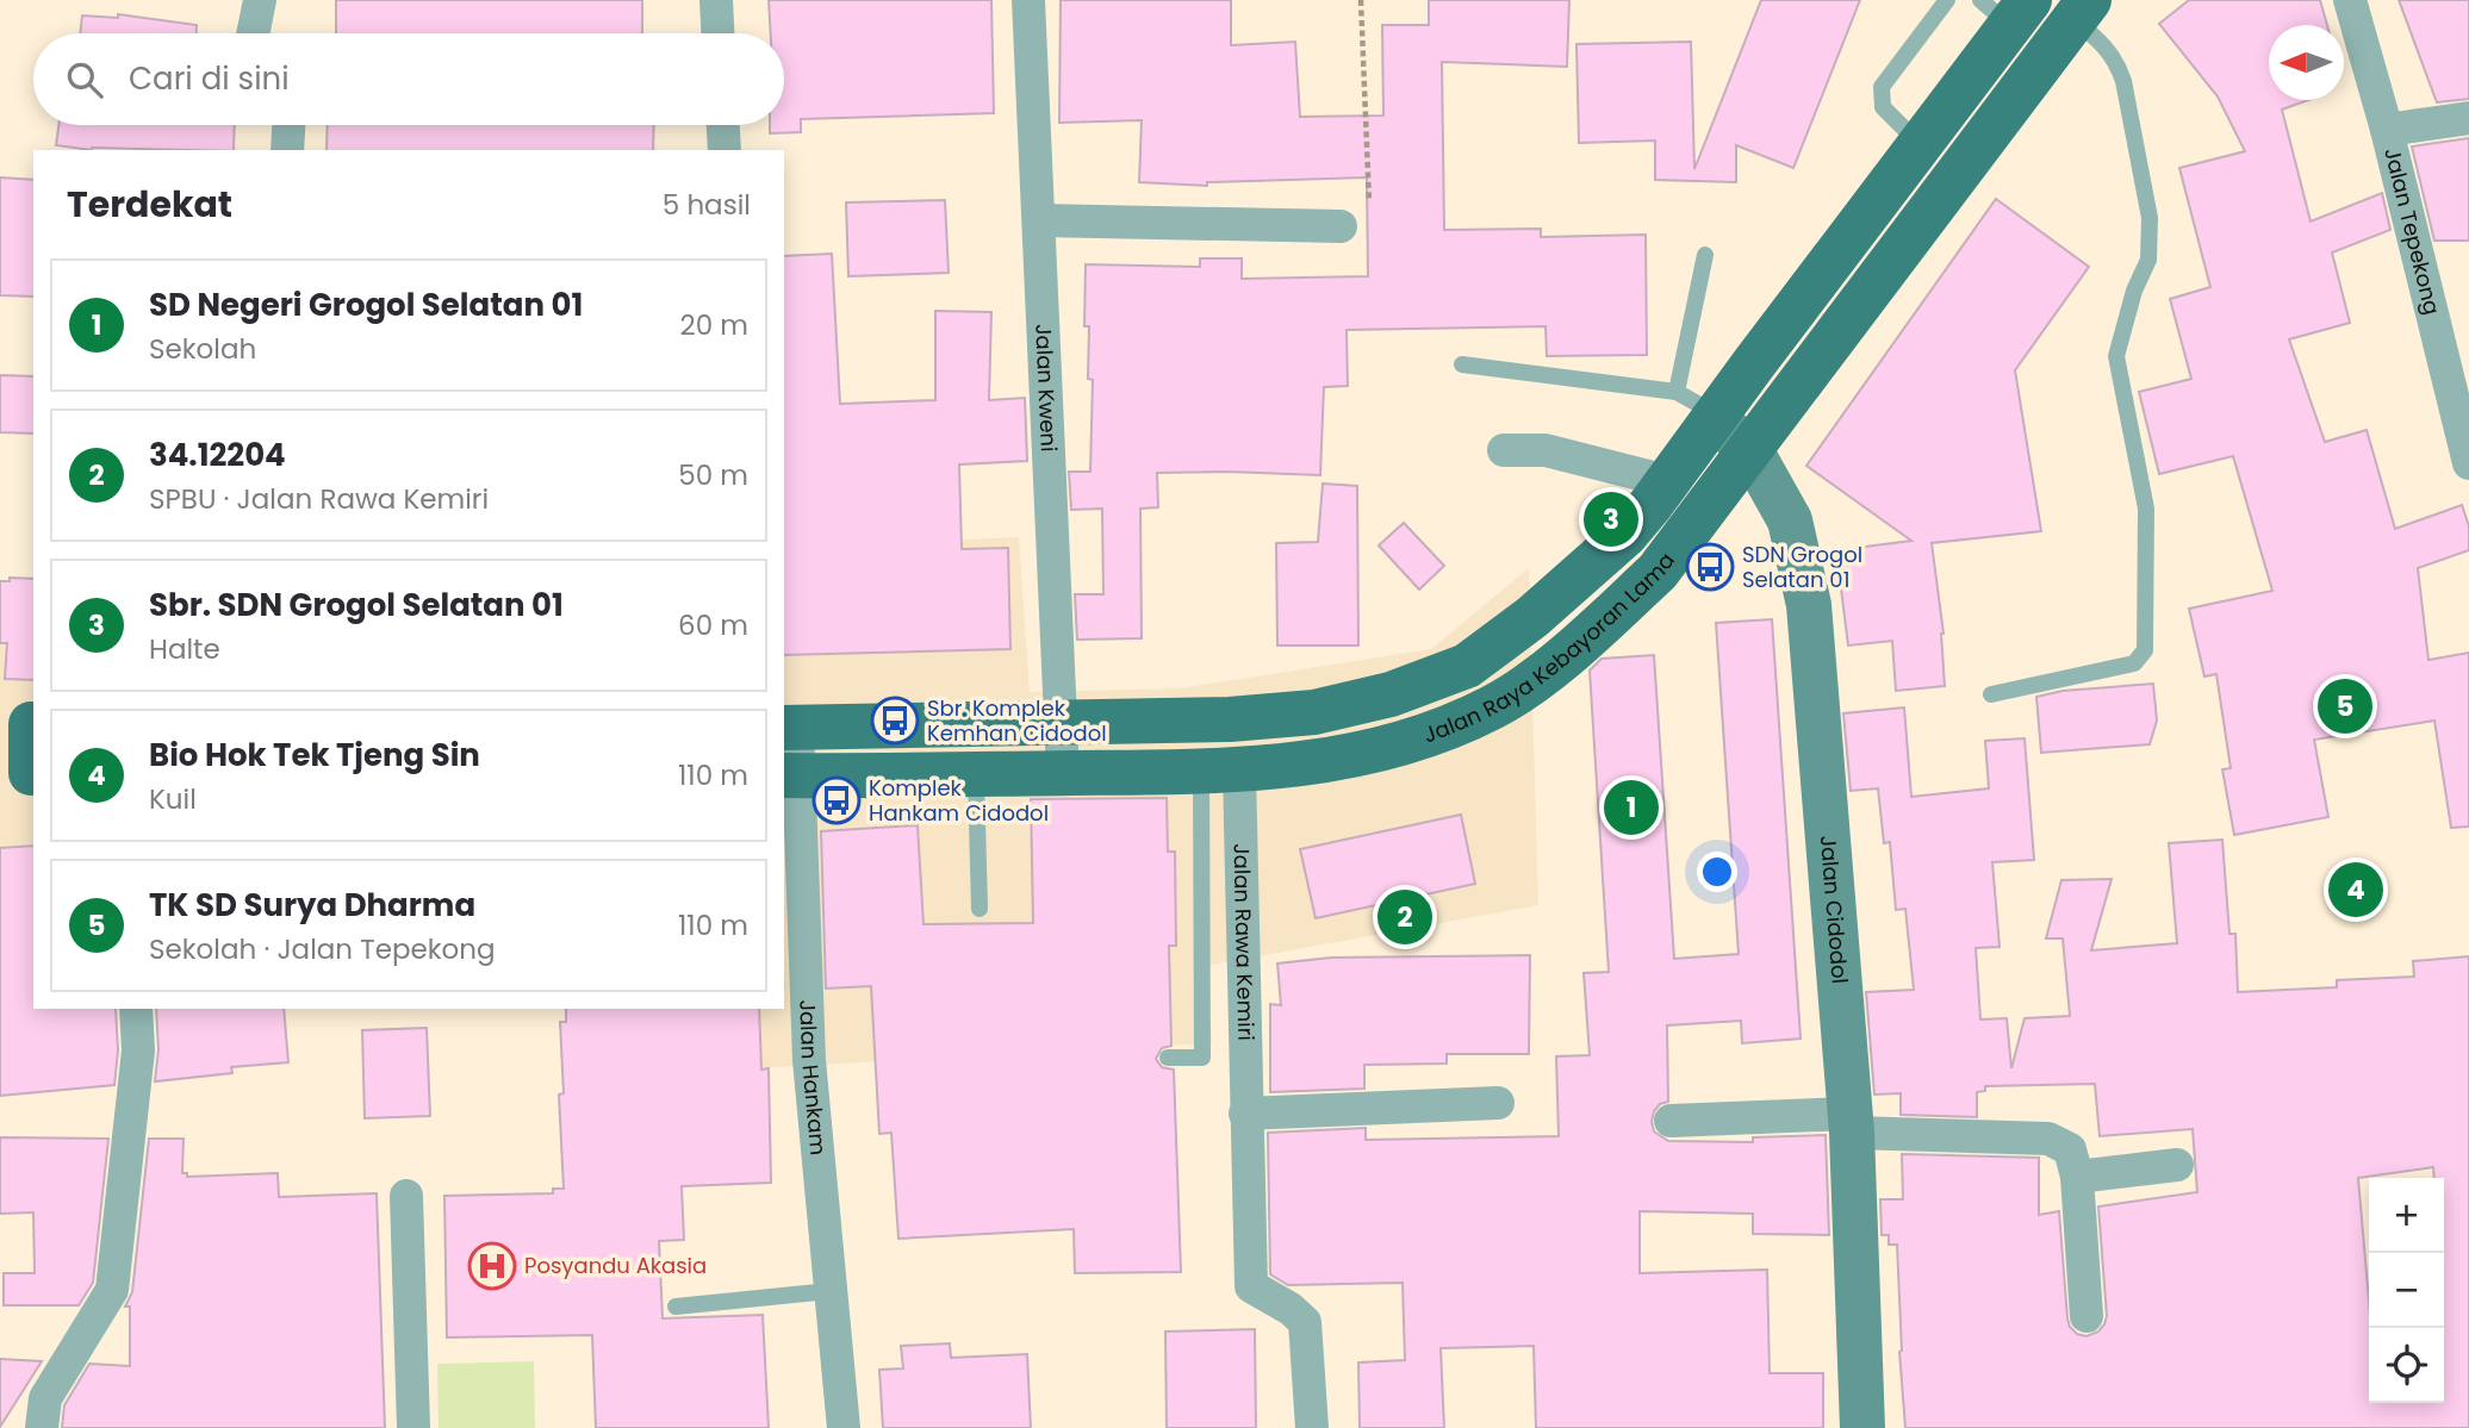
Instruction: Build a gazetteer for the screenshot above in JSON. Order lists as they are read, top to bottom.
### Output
{
  "streets": {
    "main road": ["Jalan Raya Kebayoran Lama"],
    "street": [
      "Jalan Tepekong",
      "Jalan Kweni",
      "Jalan Cidodol",
      "Jalan Rawa Kemiri",
      "Jalan Hankam"
    ]
  },
  "crossings": [
    ["Jalan Kweni", "Jalan Raya Kebayoran Lama"],
    ["Jalan Raya Kebayoran Lama", "Jalan Cidodol"],
    ["Jalan Raya Kebayoran Lama", "Jalan Rawa Kemiri"],
    ["Jalan Raya Kebayoran Lama", "Jalan Hankam"]
  ],
  "places": {
    "bus stop": ["SDN Grogol Selatan 01", "Sbr. Komplek Kemhan Cidodol", "Komplek Hankam Cidodol"],
    "hospital": ["Posyandu Akasia"]
  },
  "north": "left",
  "page": {
    "search": "Cari di sini",
    "heading": ["Terdekat", "5 hasil"],
    "list": [
      {
        "mark": "1",
        "name": "SD Negeri Grogol Selatan 01",
        "note": "Sekolah",
        "value": "20 m"
      },
      {
        "mark": "2",
        "name": "34.12204",
        "note": "SPBU · Jalan Rawa Kemiri",
        "value": "50 m"
      },
      {
        "mark": "3",
        "name": "Sbr. SDN Grogol Selatan 01",
        "note": "Halte",
        "value": "60 m"
      },
      {
        "mark": "4",
        "name": "Bio Hok Tek Tjeng Sin",
        "note": "Kuil",
        "value": "110 m"
      },
      {
        "mark": "5",
        "name": "TK SD Surya Dharma",
        "note": "Sekolah · Jalan Tepekong",
        "value": "110 m"
      }
    ],
    "pins": [
      "3",
      "5",
      "1",
      "4",
      "2"
    ],
    "map_buttons": ["+", "−"]
  }
}
